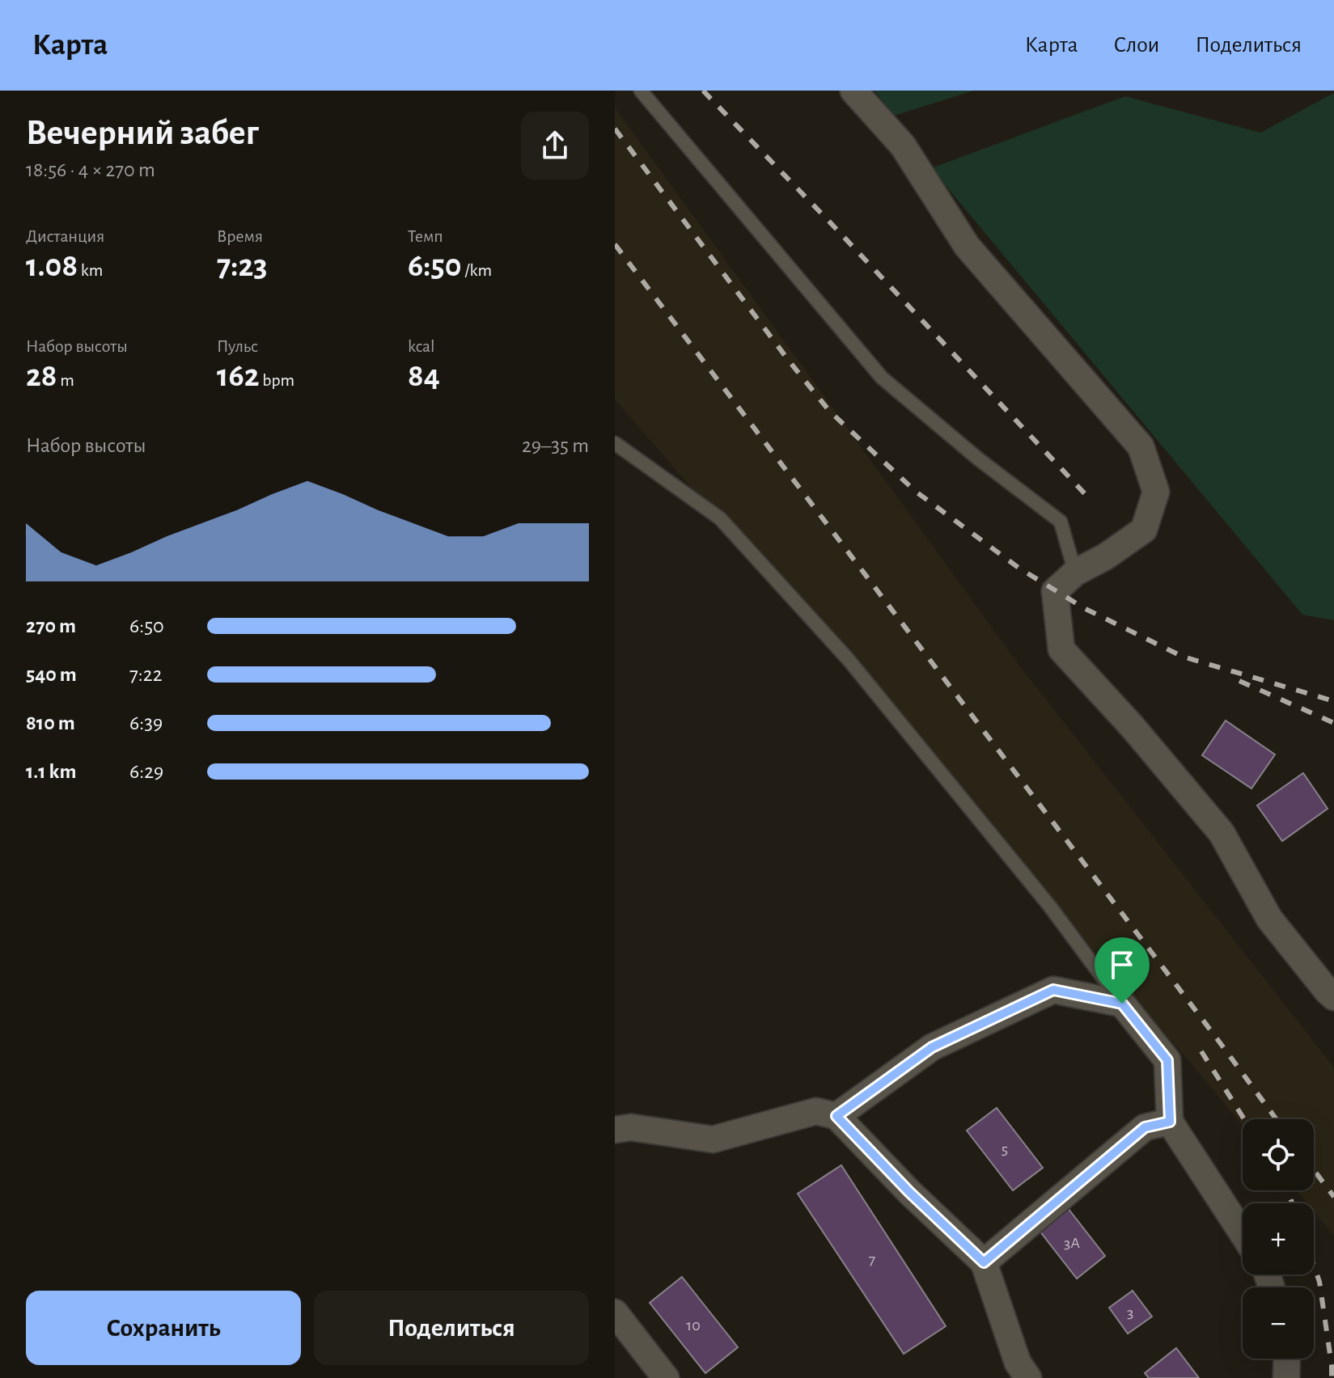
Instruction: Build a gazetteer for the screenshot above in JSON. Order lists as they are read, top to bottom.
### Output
{
  "house_numbers": [
    "5",
    "3А",
    "7",
    "3",
    "10"
  ],
  "page": {
    "header": "Карта",
    "nav": ["Карта", "Слои", "Поделиться"],
    "heading": ["Вечерний забег", "18:56 · 4 × 270 m"],
    "stats": [
      ["Дистанция", "1.08 km"],
      ["Время", "7:23"],
      ["Темп", "6:50 /km"],
      ["Набор высоты", "28 m"],
      ["Пульс", "162 bpm"],
      ["kcal", "84"]
    ],
    "chart": ["Набор высоты", "29–35 m"],
    "list": [
      {
        "name": "270 m",
        "note": "6:50"
      },
      {
        "name": "540 m",
        "note": "7:22"
      },
      {
        "name": "810 m",
        "note": "6:39"
      },
      {
        "name": "1.1 km",
        "note": "6:29"
      }
    ],
    "map_buttons": ["+", "−"],
    "buttons": ["Сохранить", "Поделиться"]
  }
}
